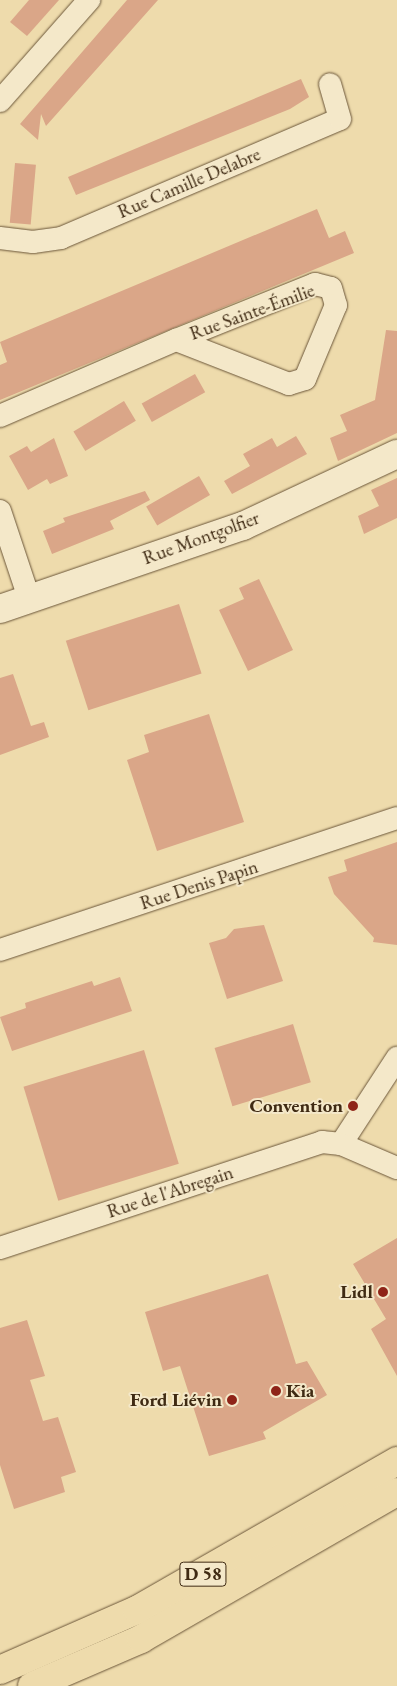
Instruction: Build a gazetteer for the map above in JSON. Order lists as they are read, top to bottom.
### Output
{
  "streets": {
    "main road": ["D 58"],
    "street": [
      "Rue Camille Delabre",
      "Rue Sainte-Émilie",
      "Rue Montgolfier",
      "Rue Denis Papin",
      "Rue de l'Abregain"
    ]
  },
  "places": [
    "Convention",
    "Lidl",
    "Kia",
    "Ford Liévin"
  ]
}
